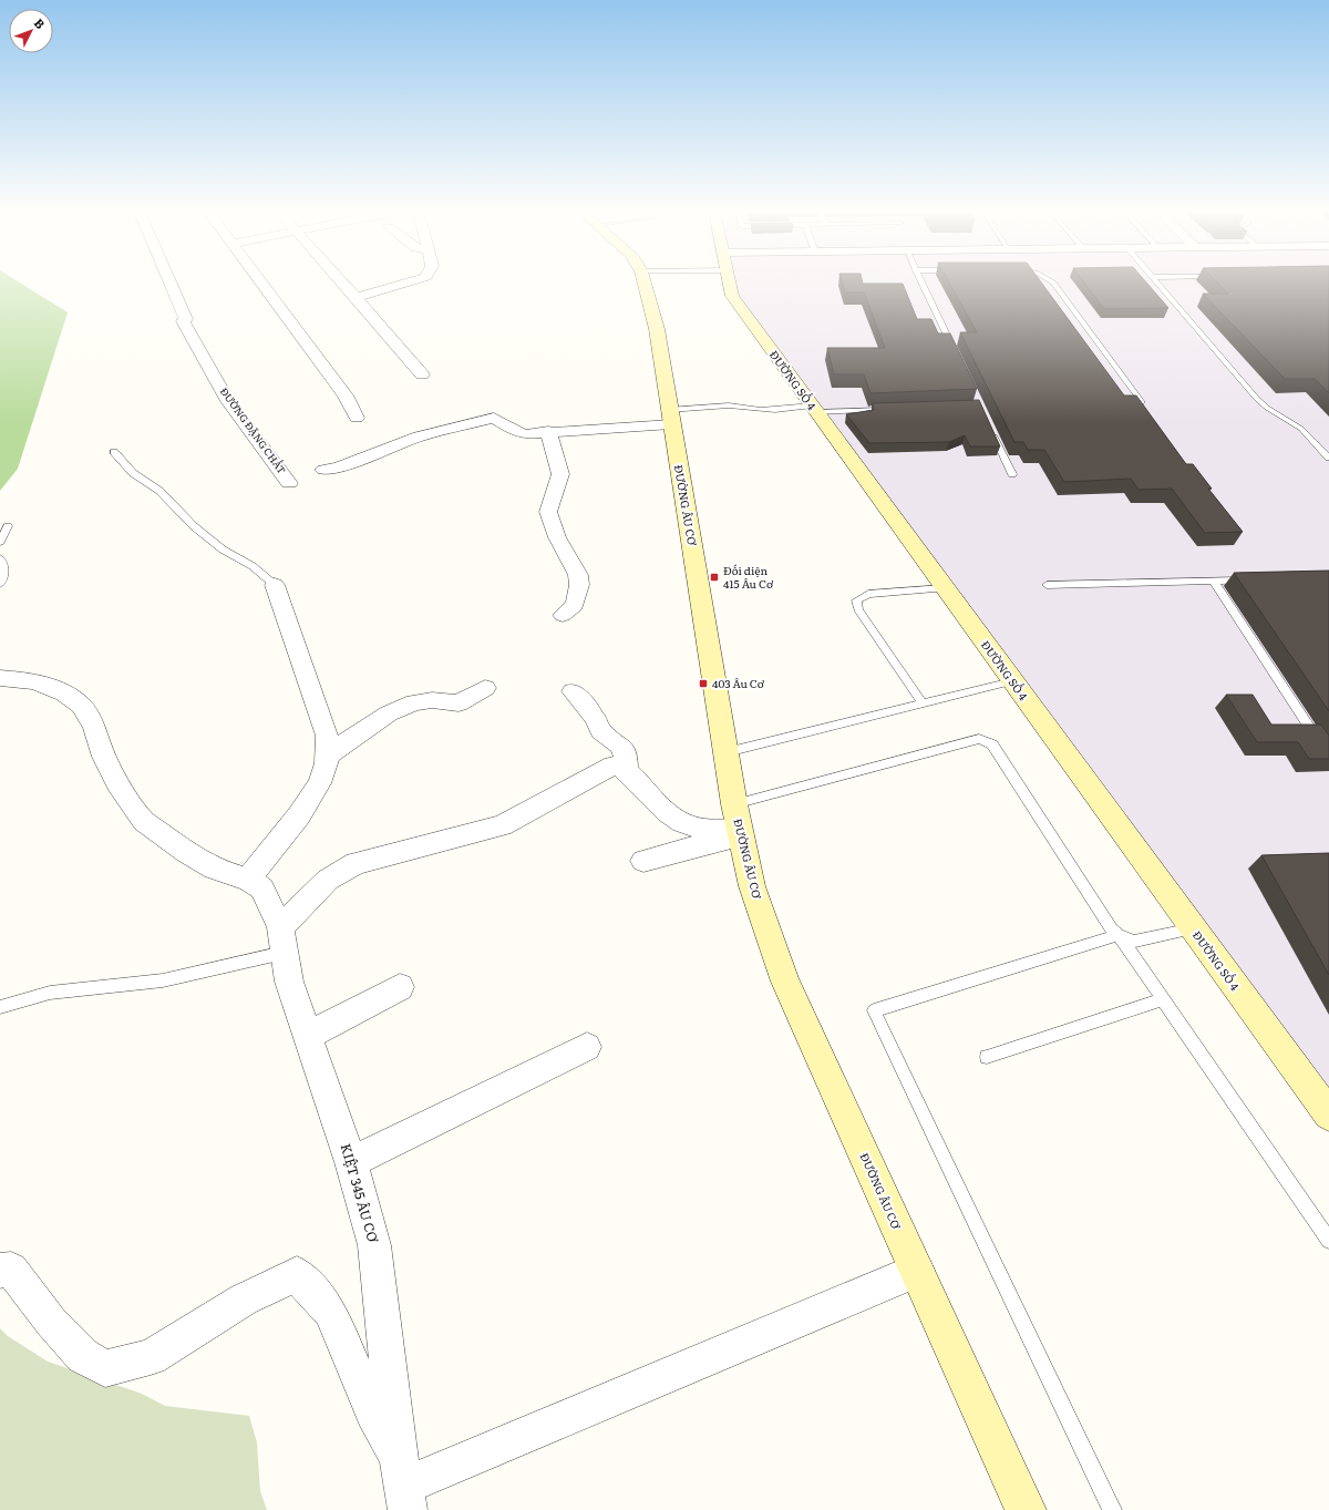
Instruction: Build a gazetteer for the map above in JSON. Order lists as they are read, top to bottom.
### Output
{
  "streets": {
    "main road": ["ĐƯỜNG SỐ 4", "ĐƯỜNG ÂU CƠ"],
    "street": ["ĐƯỜNG ĐẶNG CHẤT", "KIỆT 345 ÂU CƠ"]
  },
  "places": {
    "transit": ["Đối diện 415 Âu Cơ", "403 Âu Cơ"]
  },
  "north": "top right"
}
